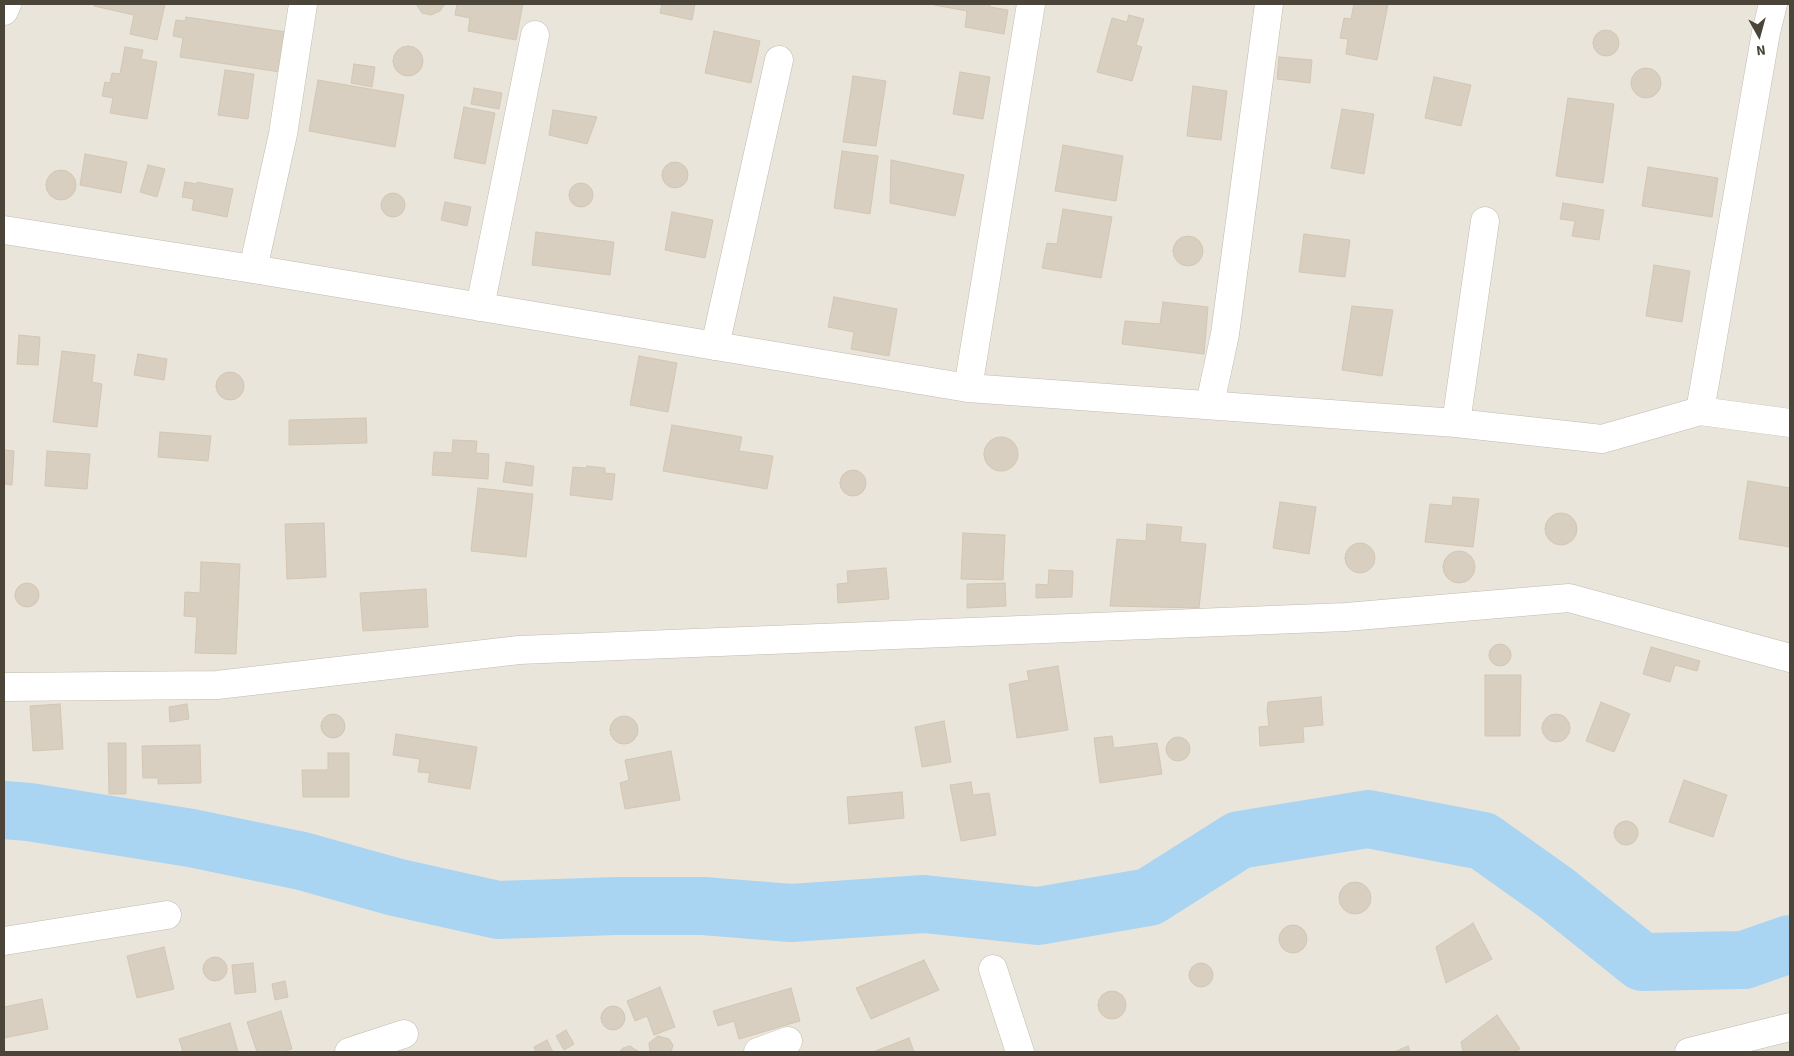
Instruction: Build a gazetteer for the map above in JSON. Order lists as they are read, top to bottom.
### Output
{
  "north": "bottom"
}
